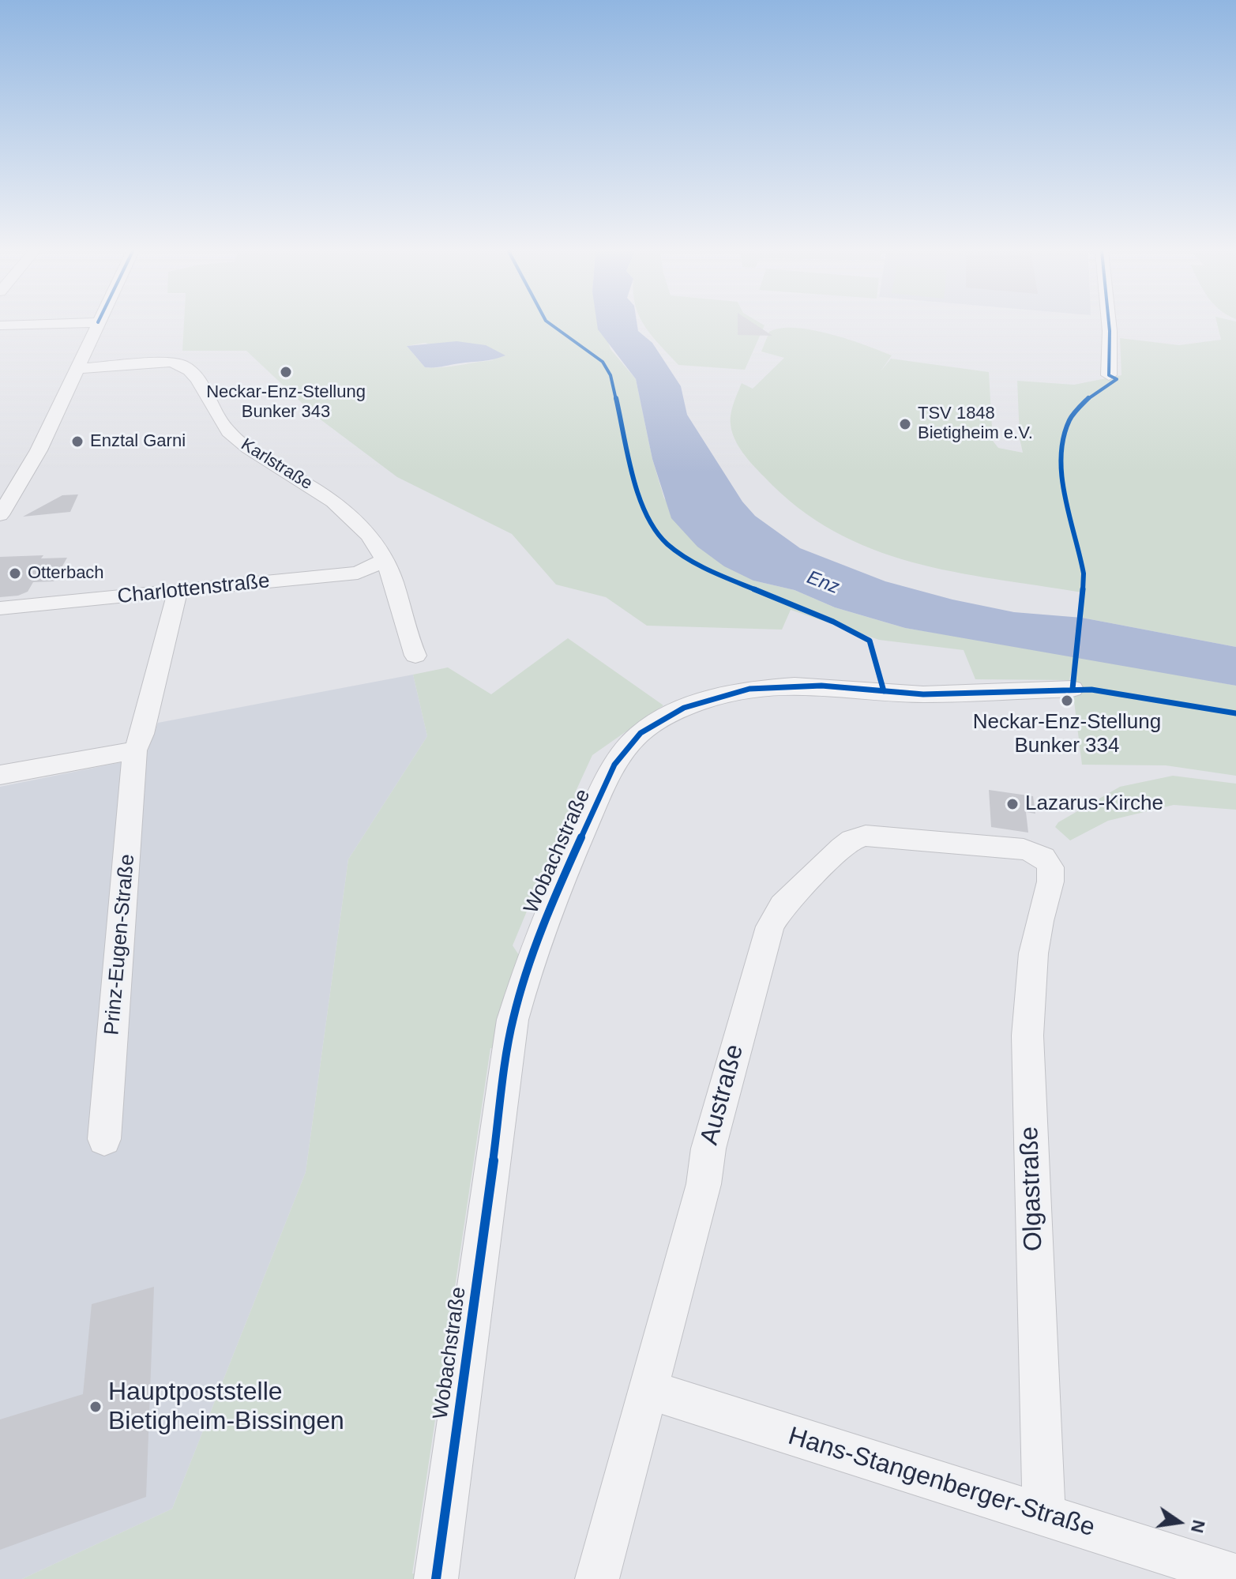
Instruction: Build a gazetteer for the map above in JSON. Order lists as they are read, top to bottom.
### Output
{
  "streets": {
    "street": [
      "Karlstraße",
      "Charlottenstraße",
      "Wobachstraße",
      "Prinz-Eugen-Straße",
      "Austraße",
      "Olgastraße",
      "Hans-Stangenberger-Straße"
    ]
  },
  "crossings": [
    ["Karlstraße", "Charlottenstraße"],
    ["Charlottenstraße", "Prinz-Eugen-Straße"],
    ["Austraße", "Olgastraße"],
    ["Austraße", "Hans-Stangenberger-Straße"],
    ["Olgastraße", "Hans-Stangenberger-Straße"]
  ],
  "water": ["Enz"],
  "places": [
    "Neckar-Enz-Stellung Bunker 343",
    "TSV 1848 Bietigheim e.V.",
    "Enztal Garni",
    "Otterbach",
    "Neckar-Enz-Stellung Bunker 334",
    "Lazarus-Kirche",
    "Hauptpoststelle Bietigheim-Bissingen"
  ],
  "north": "right"
}
